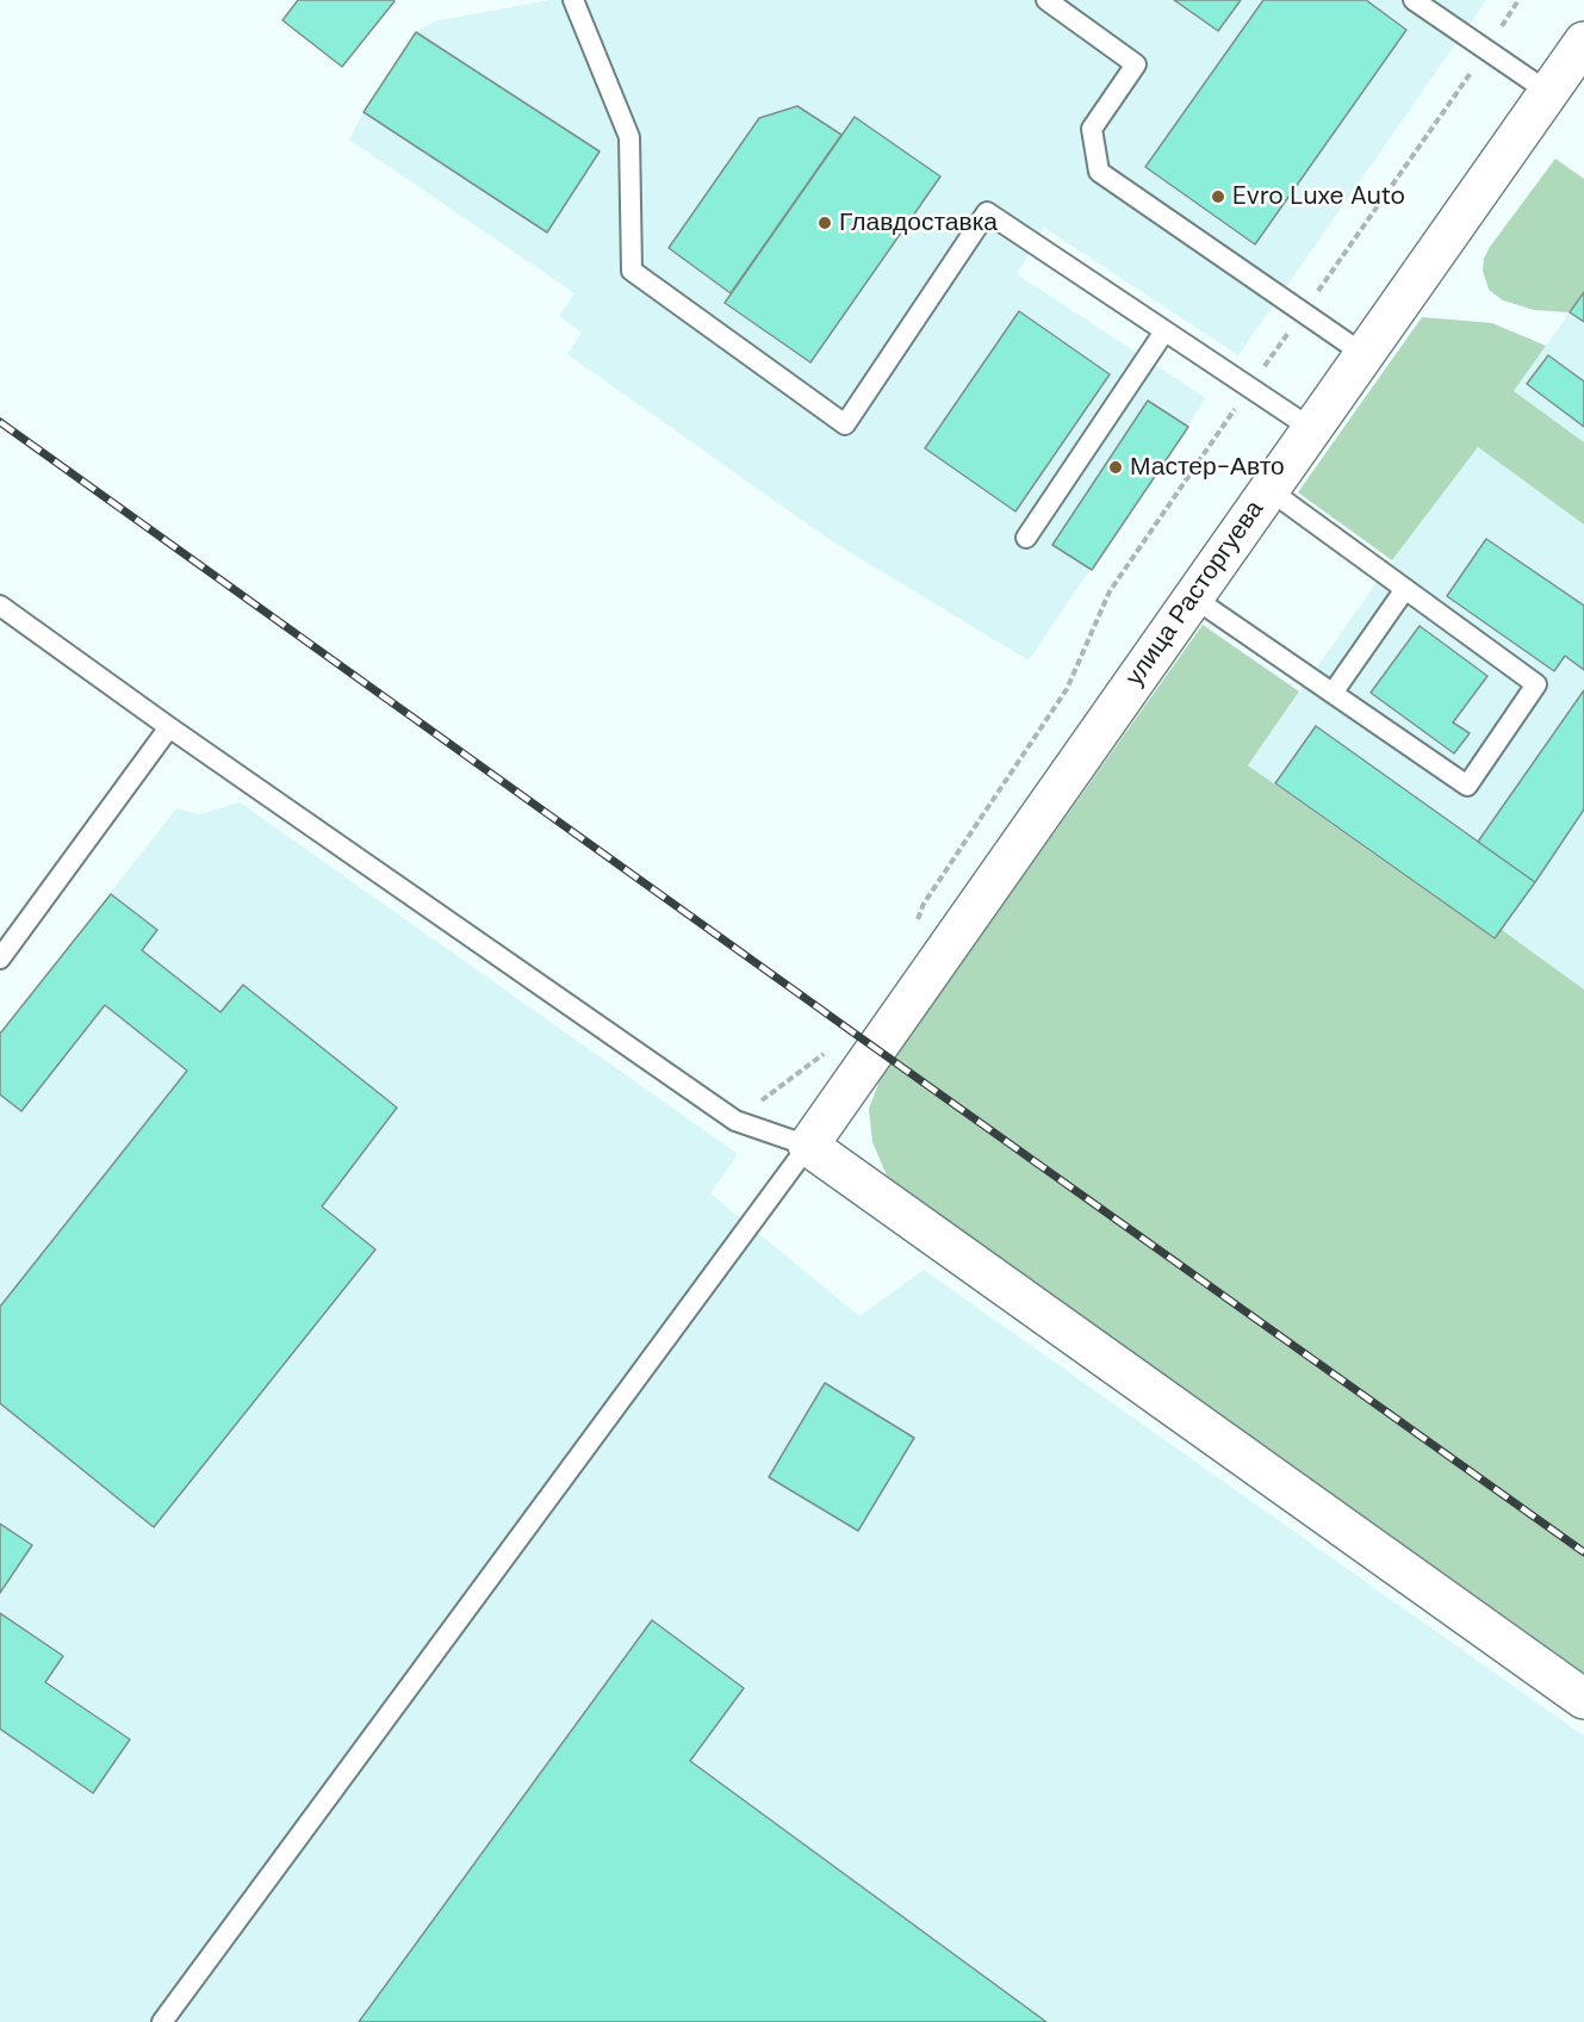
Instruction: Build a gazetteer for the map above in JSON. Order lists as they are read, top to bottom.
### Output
{
  "streets": {
    "street": ["улица Расторгуева"]
  },
  "places": ["Evro Luxe Auto", "Главдоставка", "Мастер-Авто"]
}
